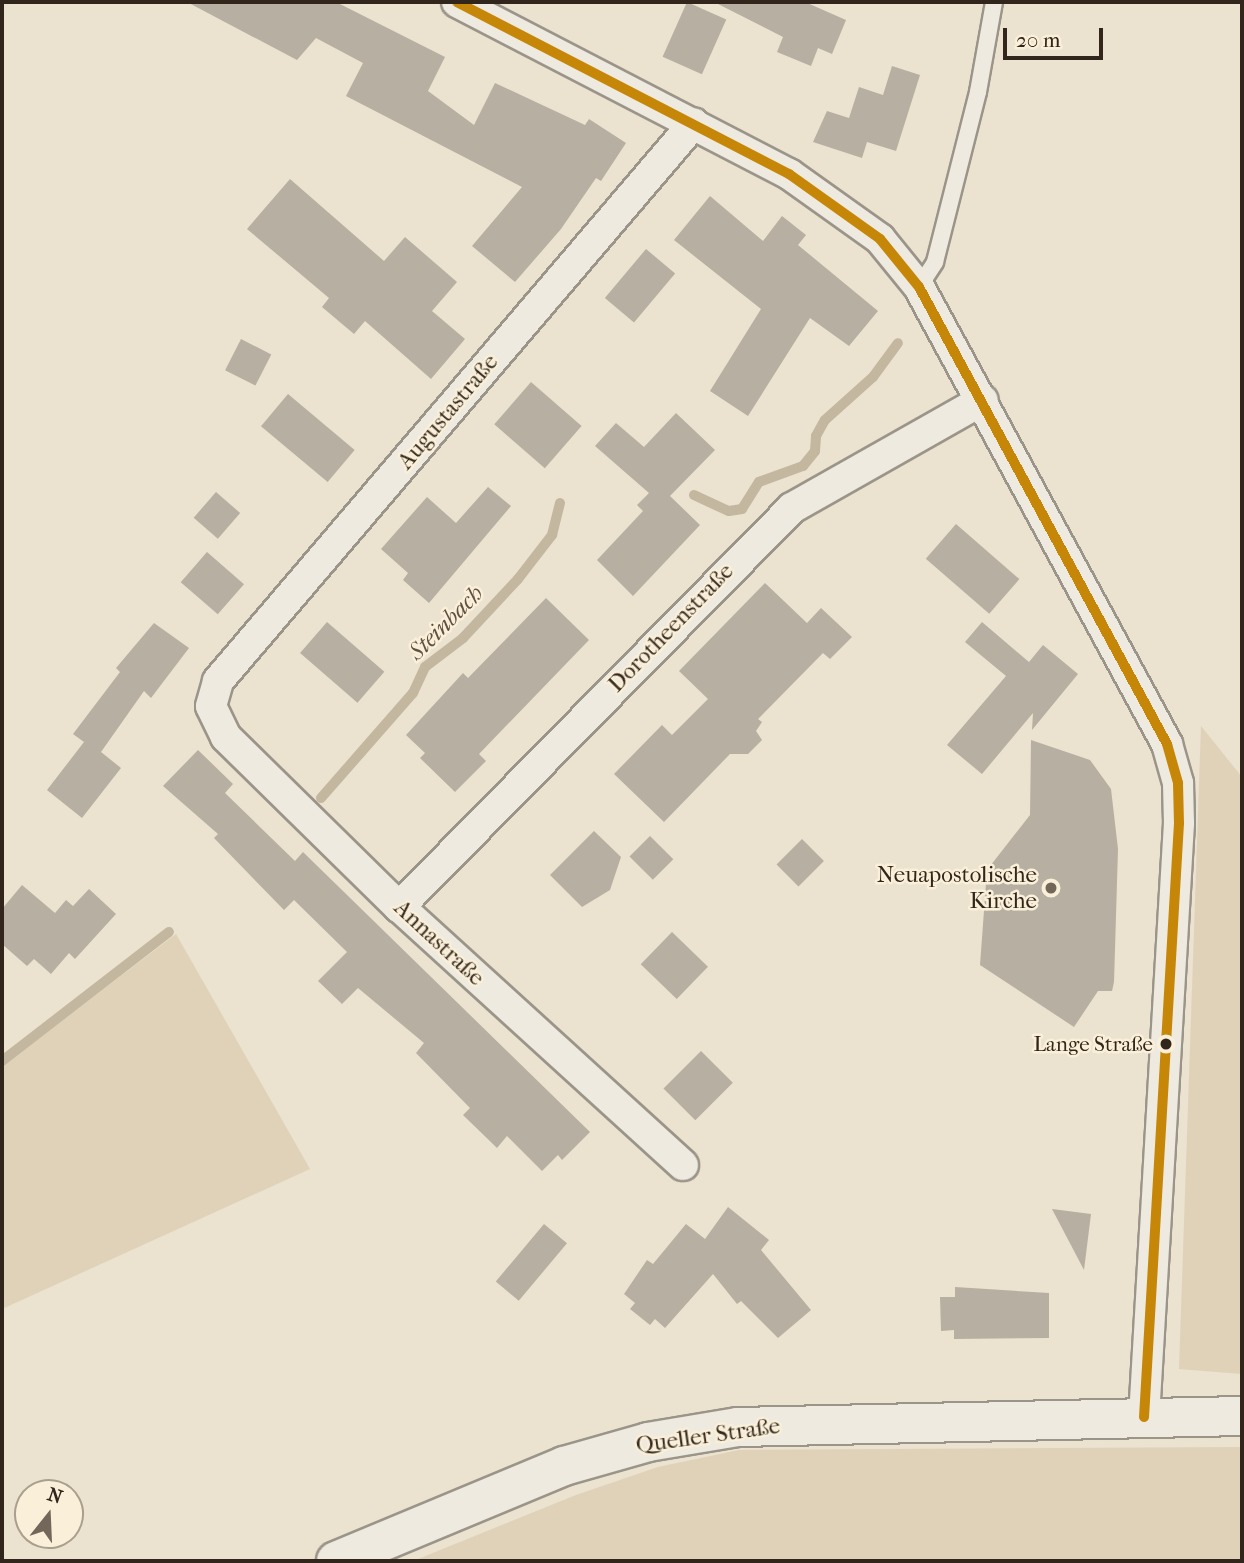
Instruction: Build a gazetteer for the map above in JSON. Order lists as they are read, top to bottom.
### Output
{
  "streets": {
    "street": [
      "Augustastraße",
      "Dorotheenstraße",
      "Annastraße",
      "Queller Straße"
    ]
  },
  "crossings": [
    ["Augustastraße", "Annastraße"],
    ["Dorotheenstraße", "Annastraße"]
  ],
  "water": ["Steinbach"],
  "places": ["Neuapostolische Kirche", "Lange Straße"],
  "scale_bar": "20 m",
  "north": "top"
}
